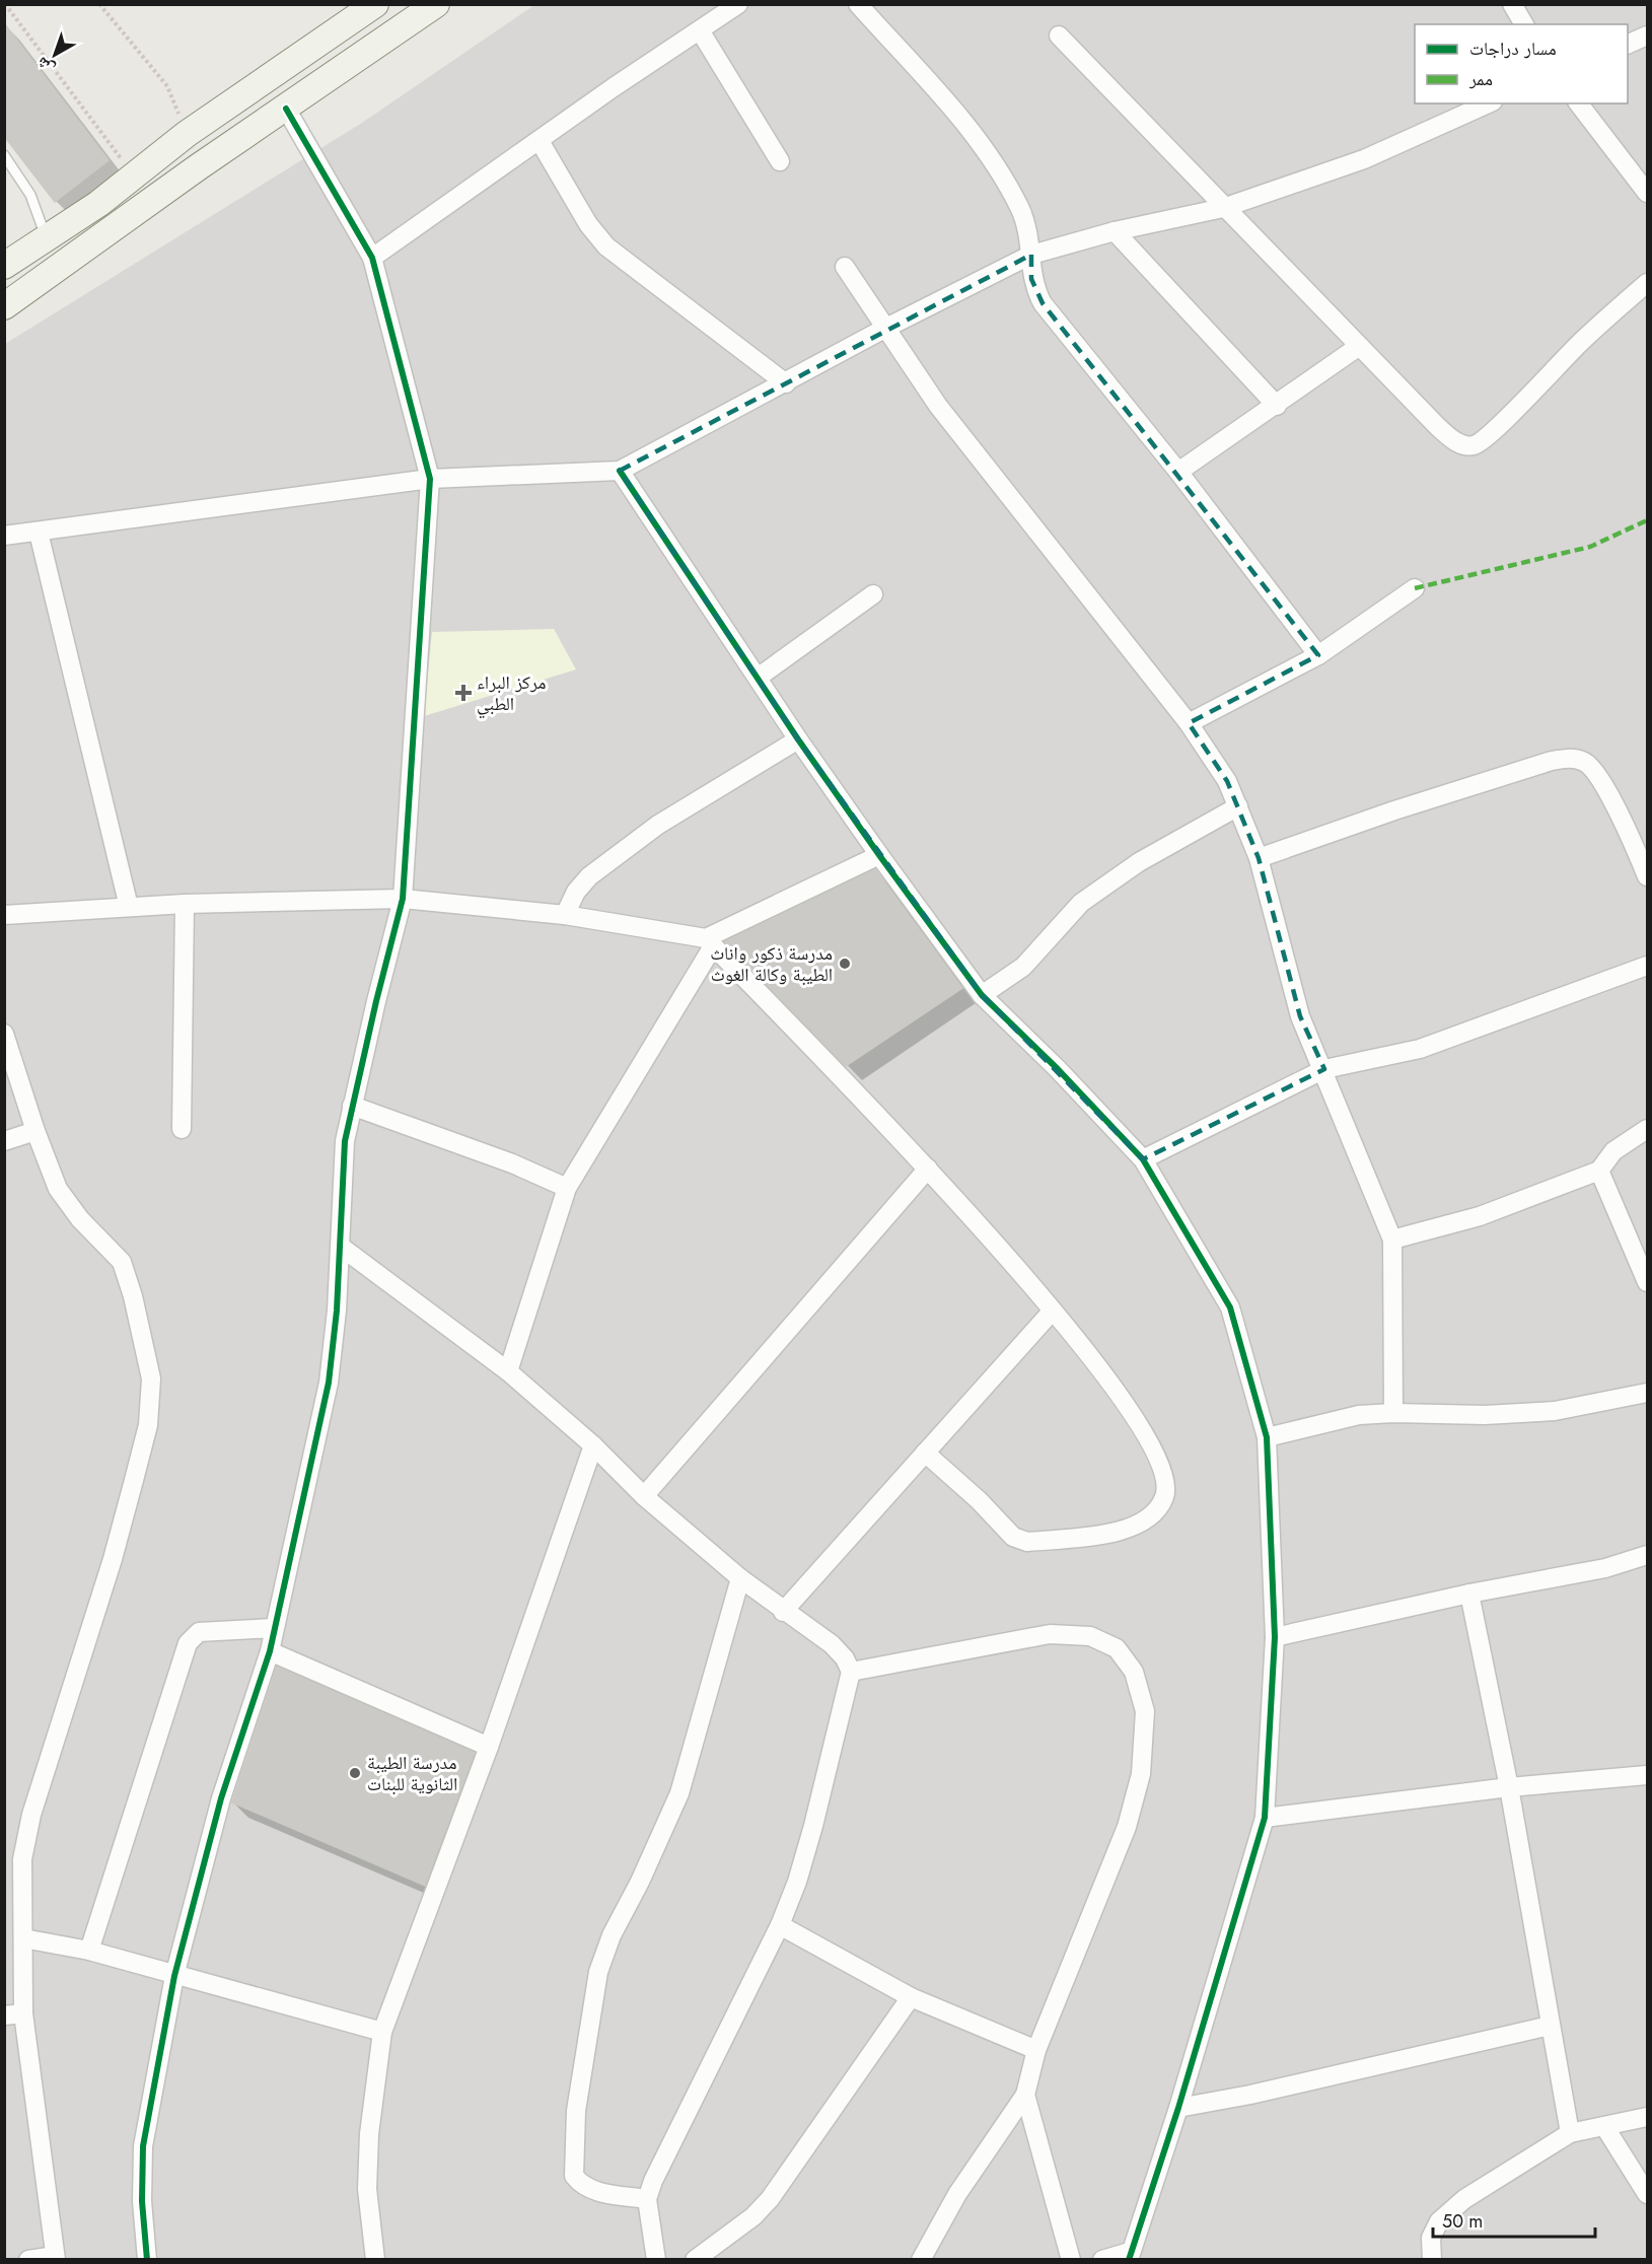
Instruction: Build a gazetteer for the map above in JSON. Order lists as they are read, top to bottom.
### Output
{
  "places": {
    "health": ["مركز البراء الطبي"],
    "other": ["مدرسة ذكور واناث الطيبة وكالة الغوث", "مدرسة الطيبة الثانوية للبنات"]
  },
  "legend": ["مسار دراجات", "ممر"],
  "scale_bar": "50 m",
  "north": "bottom left"
}
